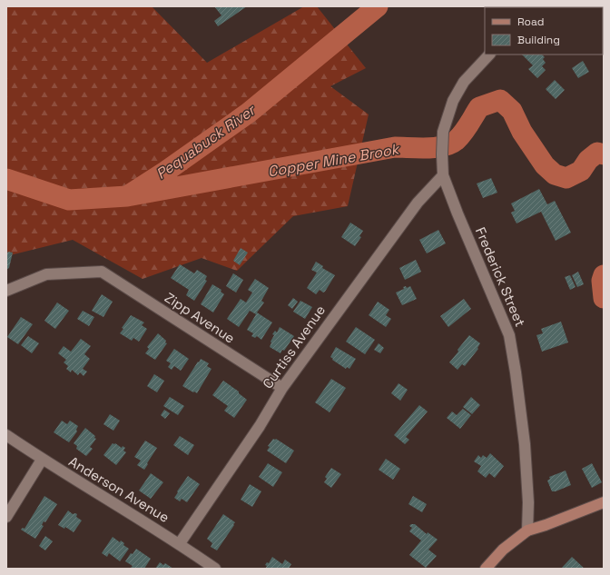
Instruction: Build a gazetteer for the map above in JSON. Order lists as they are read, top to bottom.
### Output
{
  "streets": {
    "street": [
      "Frederick Street",
      "Zipp Avenue",
      "Curtiss Avenue",
      "Anderson Avenue"
    ]
  },
  "crossings": [
    ["Frederick Street", "Curtiss Avenue"],
    ["Zipp Avenue", "Curtiss Avenue"],
    ["Curtiss Avenue", "Anderson Avenue"]
  ],
  "water": ["Pequabuck River", "Copper Mine Brook"],
  "legend": ["Road", "Building"]
}
